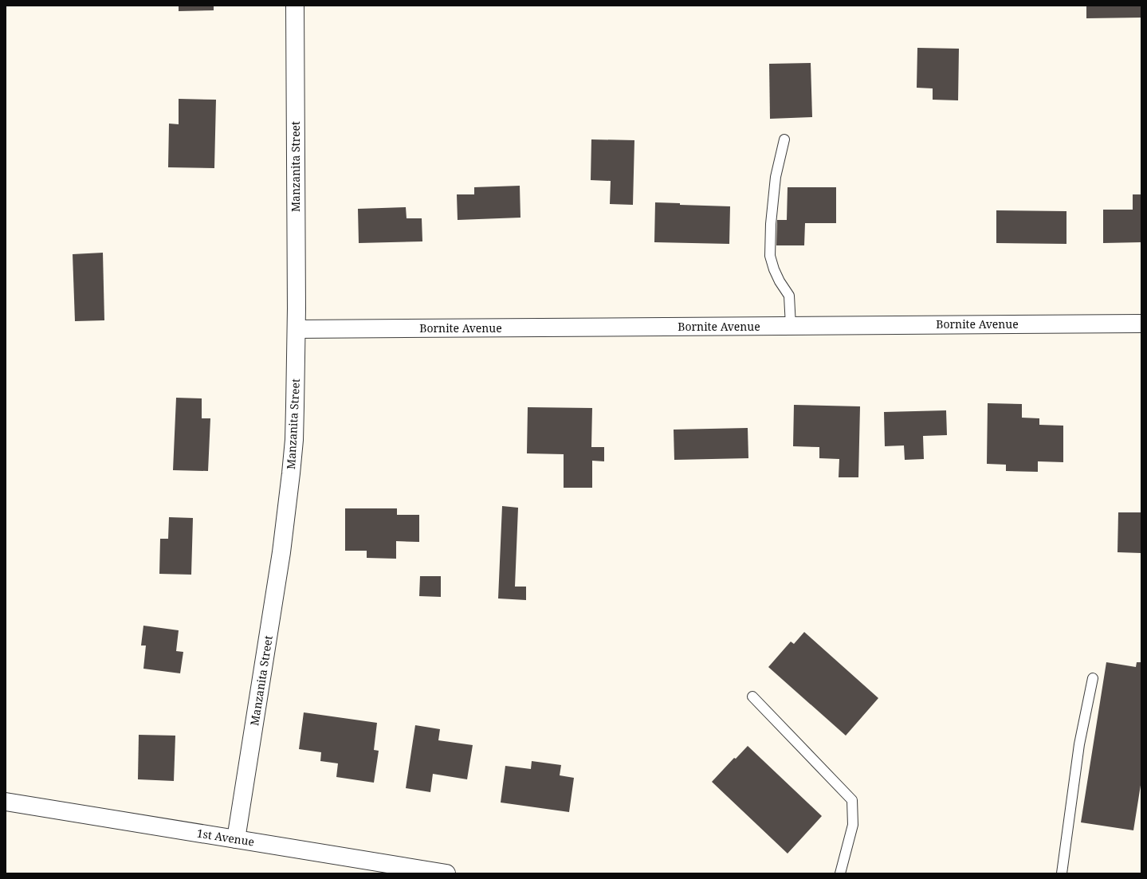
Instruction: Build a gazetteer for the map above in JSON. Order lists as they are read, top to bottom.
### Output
{
  "streets": {
    "street": ["Manzanita Street", "Bornite Avenue", "1st Avenue"]
  },
  "crossings": [
    ["Manzanita Street", "Bornite Avenue"],
    ["Manzanita Street", "1st Avenue"]
  ]
}
